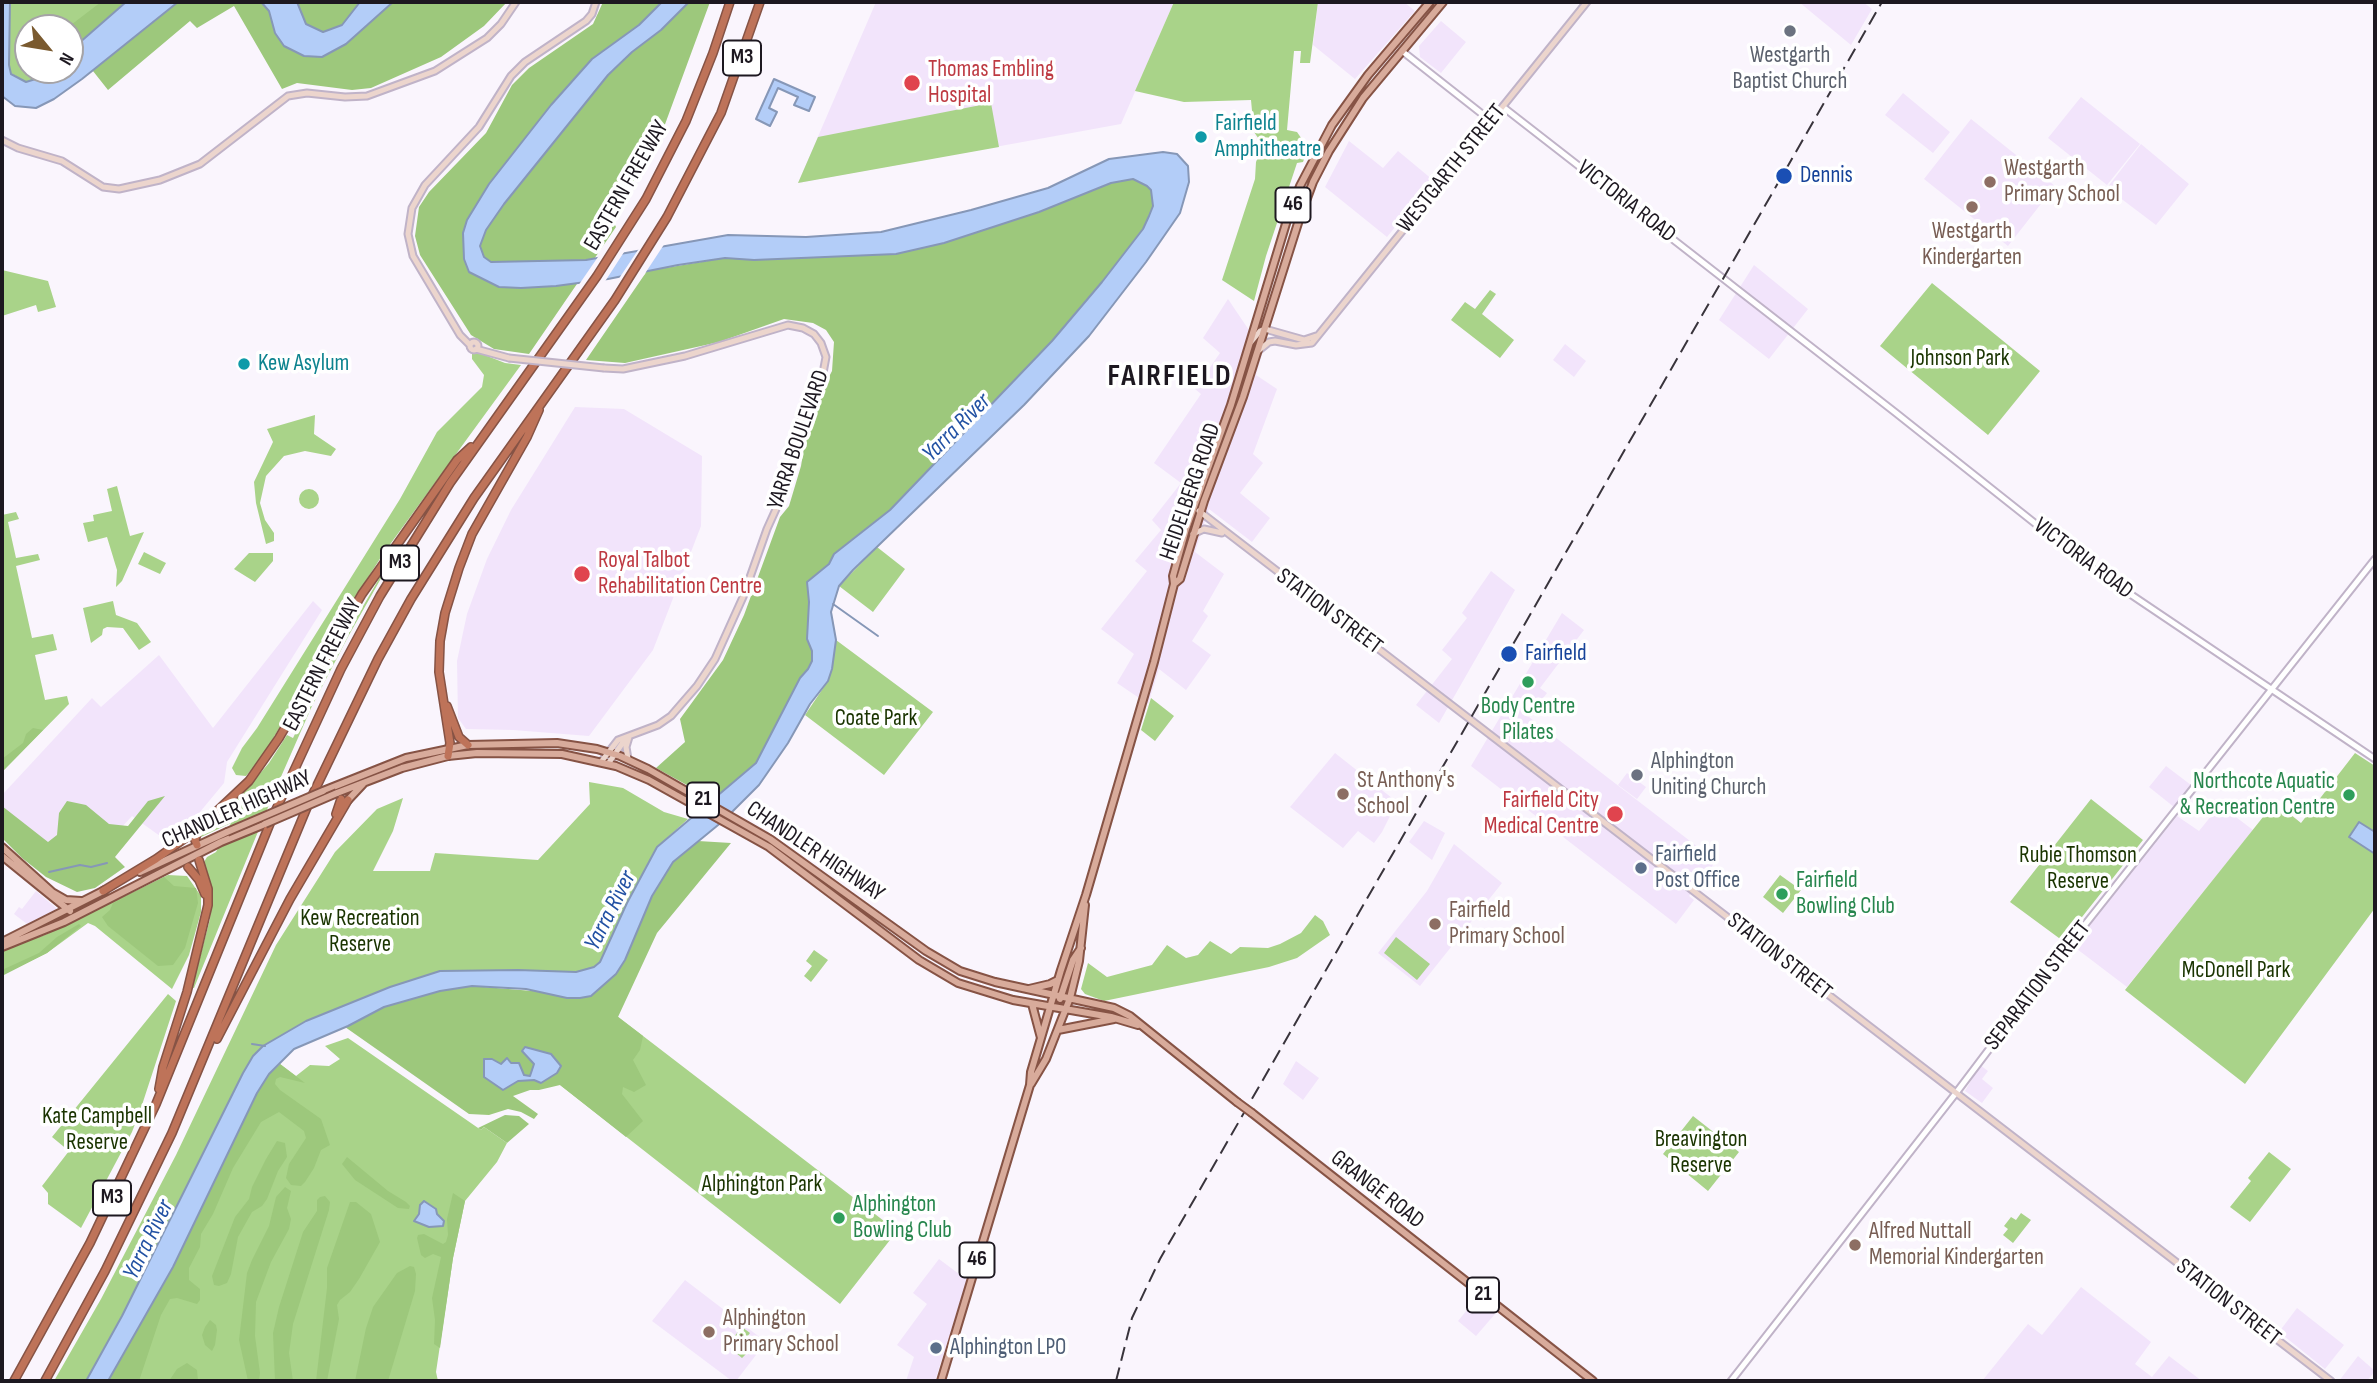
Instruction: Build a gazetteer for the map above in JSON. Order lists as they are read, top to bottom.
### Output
{
  "streets": {
    "highway": ["M3", "EASTERN FREEWAY"],
    "main road": [
      "WESTGARTH STREET",
      "46",
      "YARRA BOULEVARD",
      "HEIDELBERG ROAD",
      "STATION STREET",
      "21",
      "CHANDLER HIGHWAY",
      "GRANGE ROAD"
    ],
    "street": ["VICTORIA ROAD", "SEPARATION STREET"]
  },
  "crossings": [
    ["WESTGARTH STREET", "VICTORIA ROAD"],
    ["WESTGARTH STREET", "HEIDELBERG ROAD"],
    ["VICTORIA ROAD", "SEPARATION STREET"],
    ["YARRA BOULEVARD", "CHANDLER HIGHWAY"],
    ["HEIDELBERG ROAD", "STATION STREET"],
    ["HEIDELBERG ROAD", "CHANDLER HIGHWAY"],
    ["HEIDELBERG ROAD", "GRANGE ROAD"],
    ["STATION STREET", "SEPARATION STREET"],
    ["CHANDLER HIGHWAY", "GRANGE ROAD"]
  ],
  "districts": ["FAIRFIELD"],
  "water": ["Yarra River"],
  "parks": [
    "Johnson Park",
    "Coate Park",
    "Rubie Thomson Reserve",
    "Kew Recreation Reserve",
    "McDonell Park",
    "Kate Campbell Reserve",
    "Breavington Reserve",
    "Alphington Park"
  ],
  "places": [
    "Westgarth Baptist Church",
    "Thomas Embling Hospital",
    "Fairfield Amphitheatre",
    "Dennis",
    "Westgarth Primary School",
    "Westgarth Kindergarten",
    "Kew Asylum",
    "Royal Talbot Rehabilitation Centre",
    "Fairfield",
    "Body Centre Pilates",
    "Alphington Uniting Church",
    "St Anthony's School",
    "Northcote Aquatic & Recreation Centre",
    "Fairfield City Medical Centre",
    "Fairfield Post Office",
    "Fairfield Bowling Club",
    "Fairfield Primary School",
    "Alphington Bowling Club",
    "Alfred Nuttall Memorial Kindergarten",
    "Alphington Primary School",
    "Alphington LPO"
  ],
  "north": "bottom right"
}
